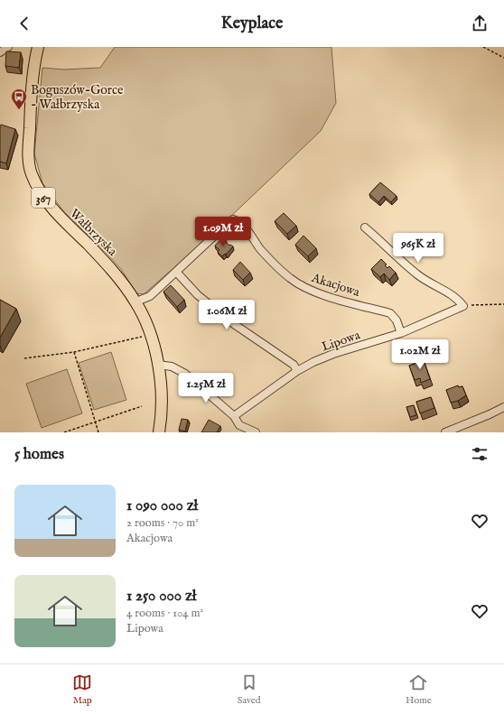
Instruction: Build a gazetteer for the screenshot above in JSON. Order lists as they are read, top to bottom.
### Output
{
  "streets": {
    "main road": ["367", "Wałbrzyska"],
    "street": ["Akacjowa", "Lipowa"]
  },
  "crossings": [
    ["Wałbrzyska", "Akacjowa"],
    ["Akacjowa", "Lipowa"]
  ],
  "places": {
    "bus stop": ["Boguszów-Gorce - Wałbrzyska"]
  },
  "page": {
    "header": "Keyplace",
    "price": [
      "1.09M zł",
      "965K zł",
      "1.06M zł",
      "1.02M zł",
      "1.25M zł"
    ],
    "heading": "5 homes",
    "list": [
      {
        "name": "1 090 000 zł",
        "note": "2 rooms · 70 m² · Akacjowa"
      },
      {
        "name": "1 250 000 zł",
        "note": "4 rooms · 104 m² · Lipowa"
      }
    ],
    "tabs": ["Map", "Saved", "Home"]
  }
}
